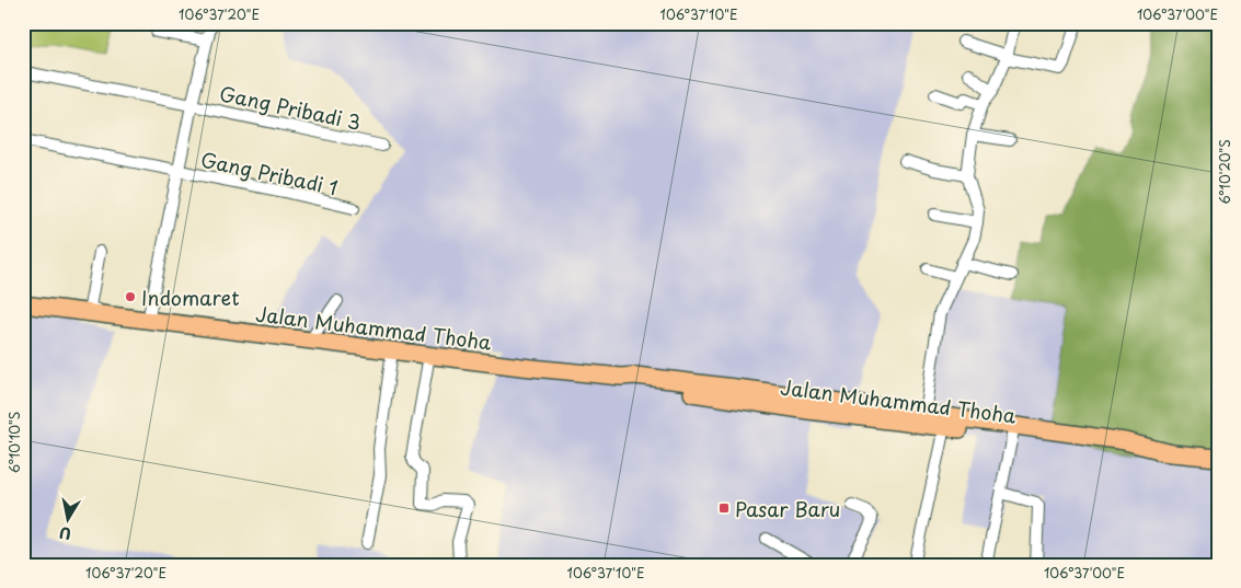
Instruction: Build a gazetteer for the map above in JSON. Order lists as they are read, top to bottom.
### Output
{
  "streets": {
    "main road": ["Jalan Muhammad Thoha"],
    "street": ["Gang Pribadi 3", "Gang Pribadi 1"]
  },
  "places": {
    "other": ["Indomaret"],
    "transit": ["Pasar Baru"]
  },
  "north": "bottom",
  "coordinates": [
    "106°37'20\"E",
    "106°37'10\"E",
    "106°37'00\"E",
    "6°10'20\"S",
    "6°10'10\"S"
  ]
}
